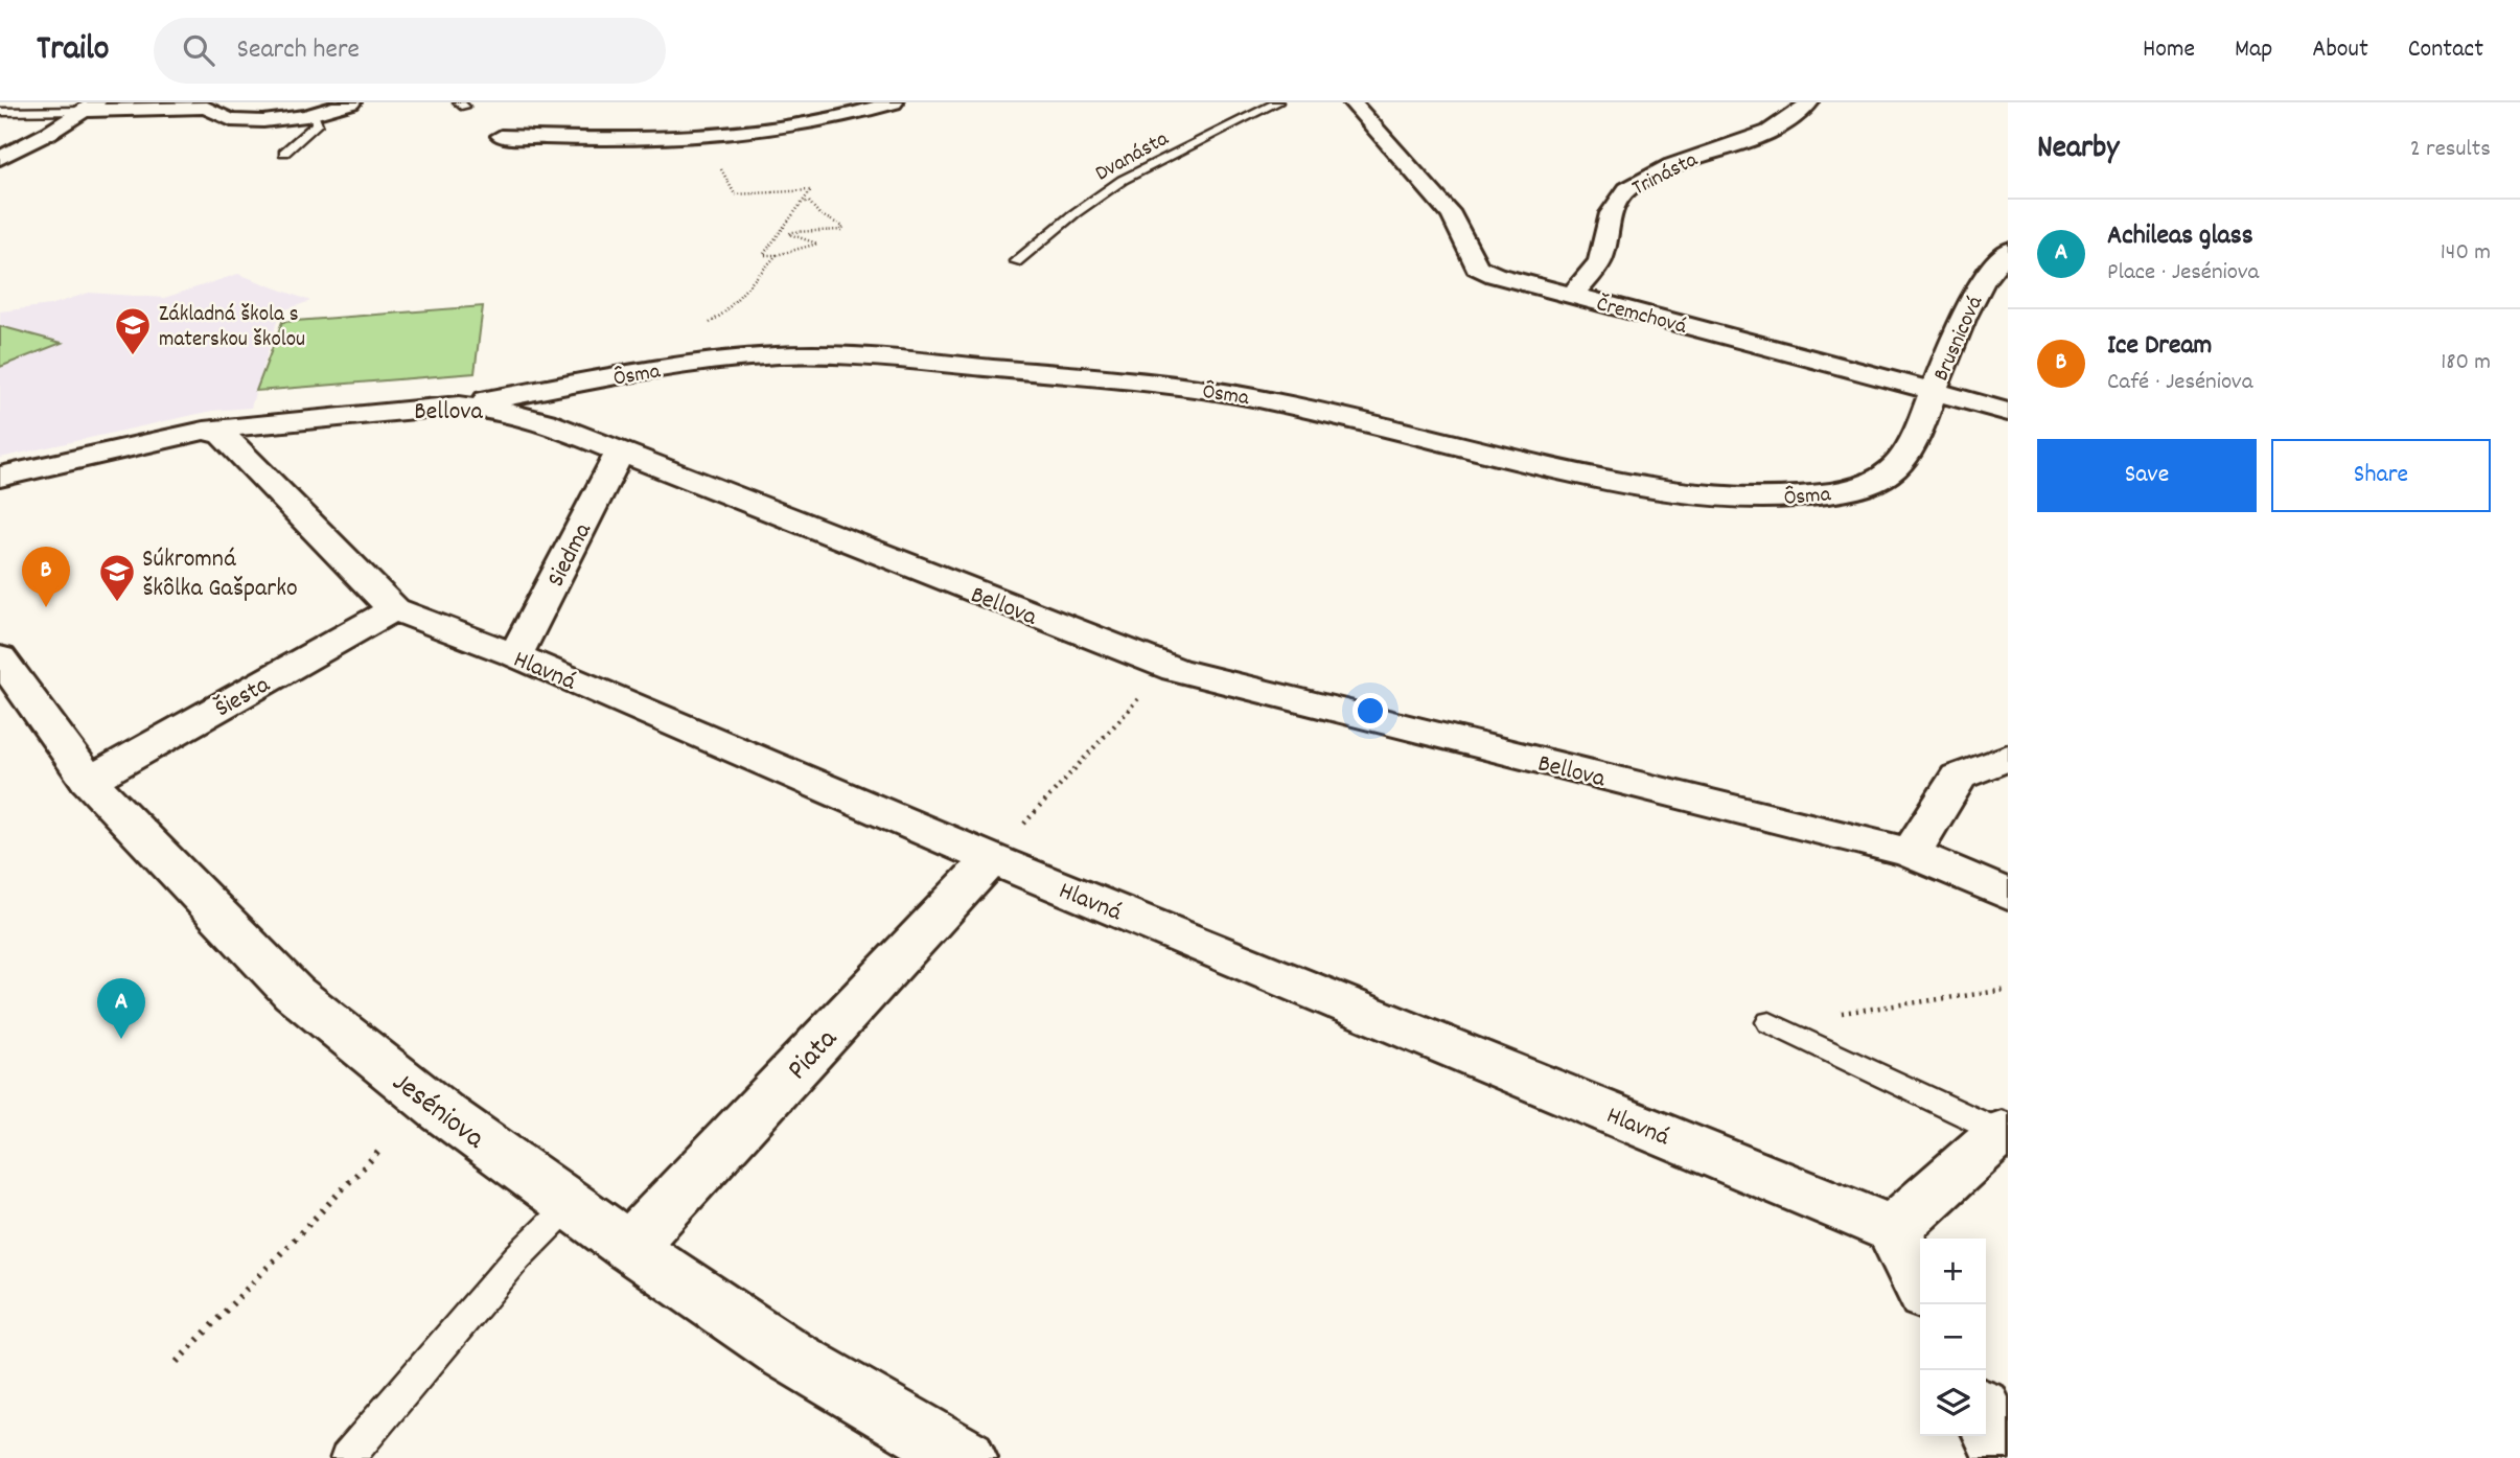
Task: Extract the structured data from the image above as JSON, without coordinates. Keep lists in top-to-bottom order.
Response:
{
  "streets": {
    "street": [
      "Trinásta",
      "Čremchová",
      "Brusnicová",
      "Ôsma",
      "Bellova",
      "Siedma",
      "Hlavná",
      "Šiesta",
      "Piata",
      "Jeséniova"
    ],
    "lane": ["Dvanásta"]
  },
  "crossings": [
    ["Trinásta", "Čremchová"],
    ["Čremchová", "Brusnicová"],
    ["Čremchová", "Ôsma"],
    ["Brusnicová", "Ôsma"],
    ["Ôsma", "Bellova"],
    ["Bellova", "Siedma"],
    ["Bellova", "Hlavná"],
    ["Siedma", "Hlavná"],
    ["Hlavná", "Šiesta"],
    ["Hlavná", "Piata"],
    ["Šiesta", "Jeséniova"],
    ["Piata", "Jeséniova"]
  ],
  "places": {
    "school or university": ["Základná škola s materskou školou", "Súkromná škôlka Gašparko"]
  },
  "page": {
    "header": "Trailo",
    "search": "Search here",
    "nav": [
      "Home",
      "Map",
      "About",
      "Contact"
    ],
    "heading": ["Nearby", "2 results"],
    "list": [
      {
        "mark": "A",
        "name": "Achileas glass",
        "note": "Place · Jeséniova",
        "value": "140 m"
      },
      {
        "mark": "B",
        "name": "Ice Dream",
        "note": "Café · Jeséniova",
        "value": "180 m"
      }
    ],
    "buttons": ["Save", "Share"],
    "pins": ["B", "A"],
    "map_buttons": ["+", "−"]
  }
}
